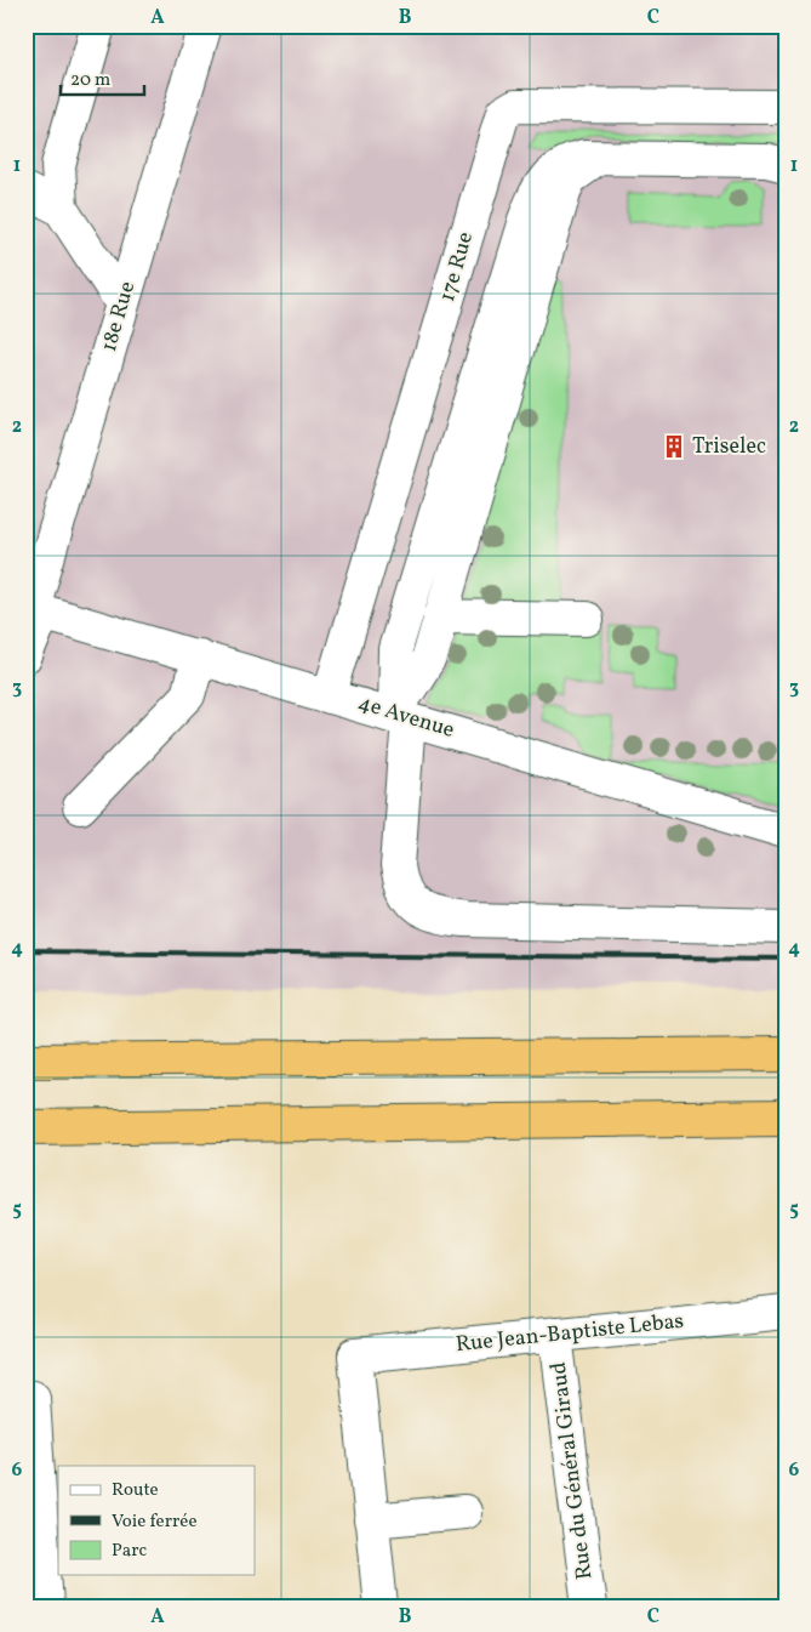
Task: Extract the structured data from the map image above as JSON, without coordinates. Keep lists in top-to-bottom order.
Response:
{
  "streets": {
    "street": [
      "17e Rue",
      "18e Rue",
      "4e Avenue",
      "Rue Jean-Baptiste Lebas",
      "Rue du Général Giraud"
    ]
  },
  "crossings": [
    ["17e Rue", "4e Avenue"],
    ["18e Rue", "4e Avenue"],
    ["Rue Jean-Baptiste Lebas", "Rue du Général Giraud"]
  ],
  "places": {
    "building": ["Triselec"]
  },
  "legend": ["Route", "Voie ferrée", "Parc"],
  "scale_bar": "20 m",
  "grid": {
    "columns": ["A", "B", "C"],
    "rows": [
      "1",
      "2",
      "3",
      "4",
      "5",
      "6"
    ]
  }
}
